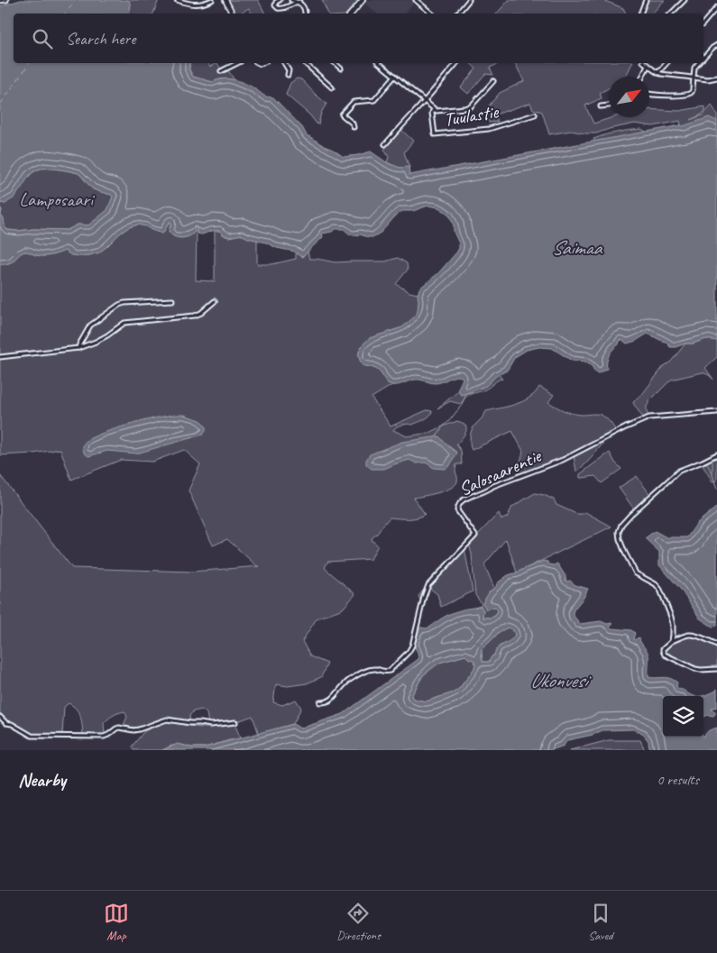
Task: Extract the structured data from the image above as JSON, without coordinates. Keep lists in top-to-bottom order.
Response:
{
  "streets": {
    "street": ["Tuulastie", "Salosaarentie"]
  },
  "water": ["Saimaa", "Ukonvesi"],
  "parks": ["Lamposaari"],
  "north": "top right",
  "page": {
    "search": "Search here",
    "heading": ["Nearby", "0 results"],
    "nav": ["Map", "Directions", "Saved"]
  }
}
